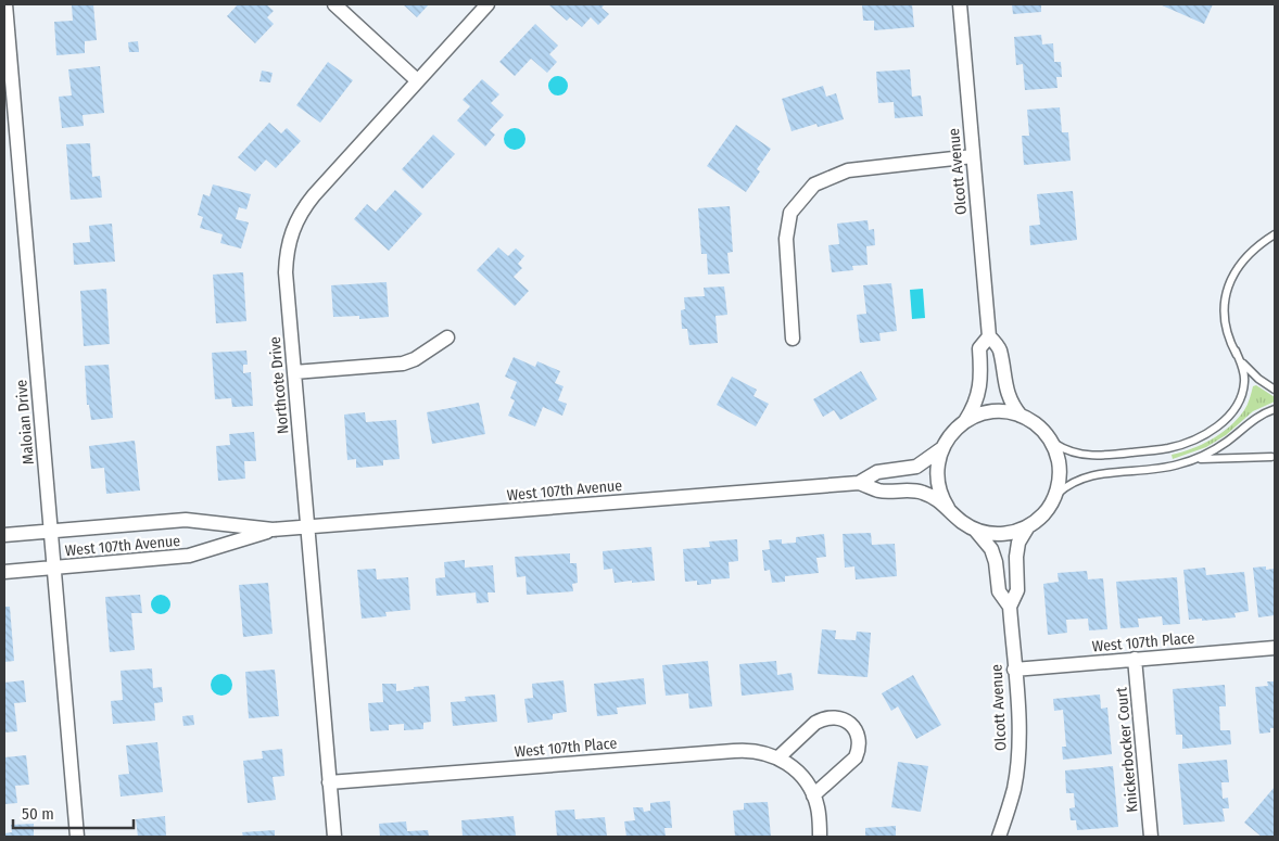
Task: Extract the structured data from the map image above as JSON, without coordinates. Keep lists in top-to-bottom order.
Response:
{
  "streets": {
    "street": [
      "Olcott Avenue",
      "Northcote Drive",
      "Maloian Drive",
      "West 107th Avenue",
      "West 107th Place",
      "Knickerbocker Court"
    ]
  },
  "crossings": [
    ["Olcott Avenue", "West 107th Avenue"],
    ["Olcott Avenue", "West 107th Place"],
    ["Northcote Drive", "West 107th Avenue"],
    ["Northcote Drive", "West 107th Place"],
    ["Maloian Drive", "West 107th Avenue"],
    ["West 107th Place", "Knickerbocker Court"]
  ],
  "scale_bar": "50 m"
}
